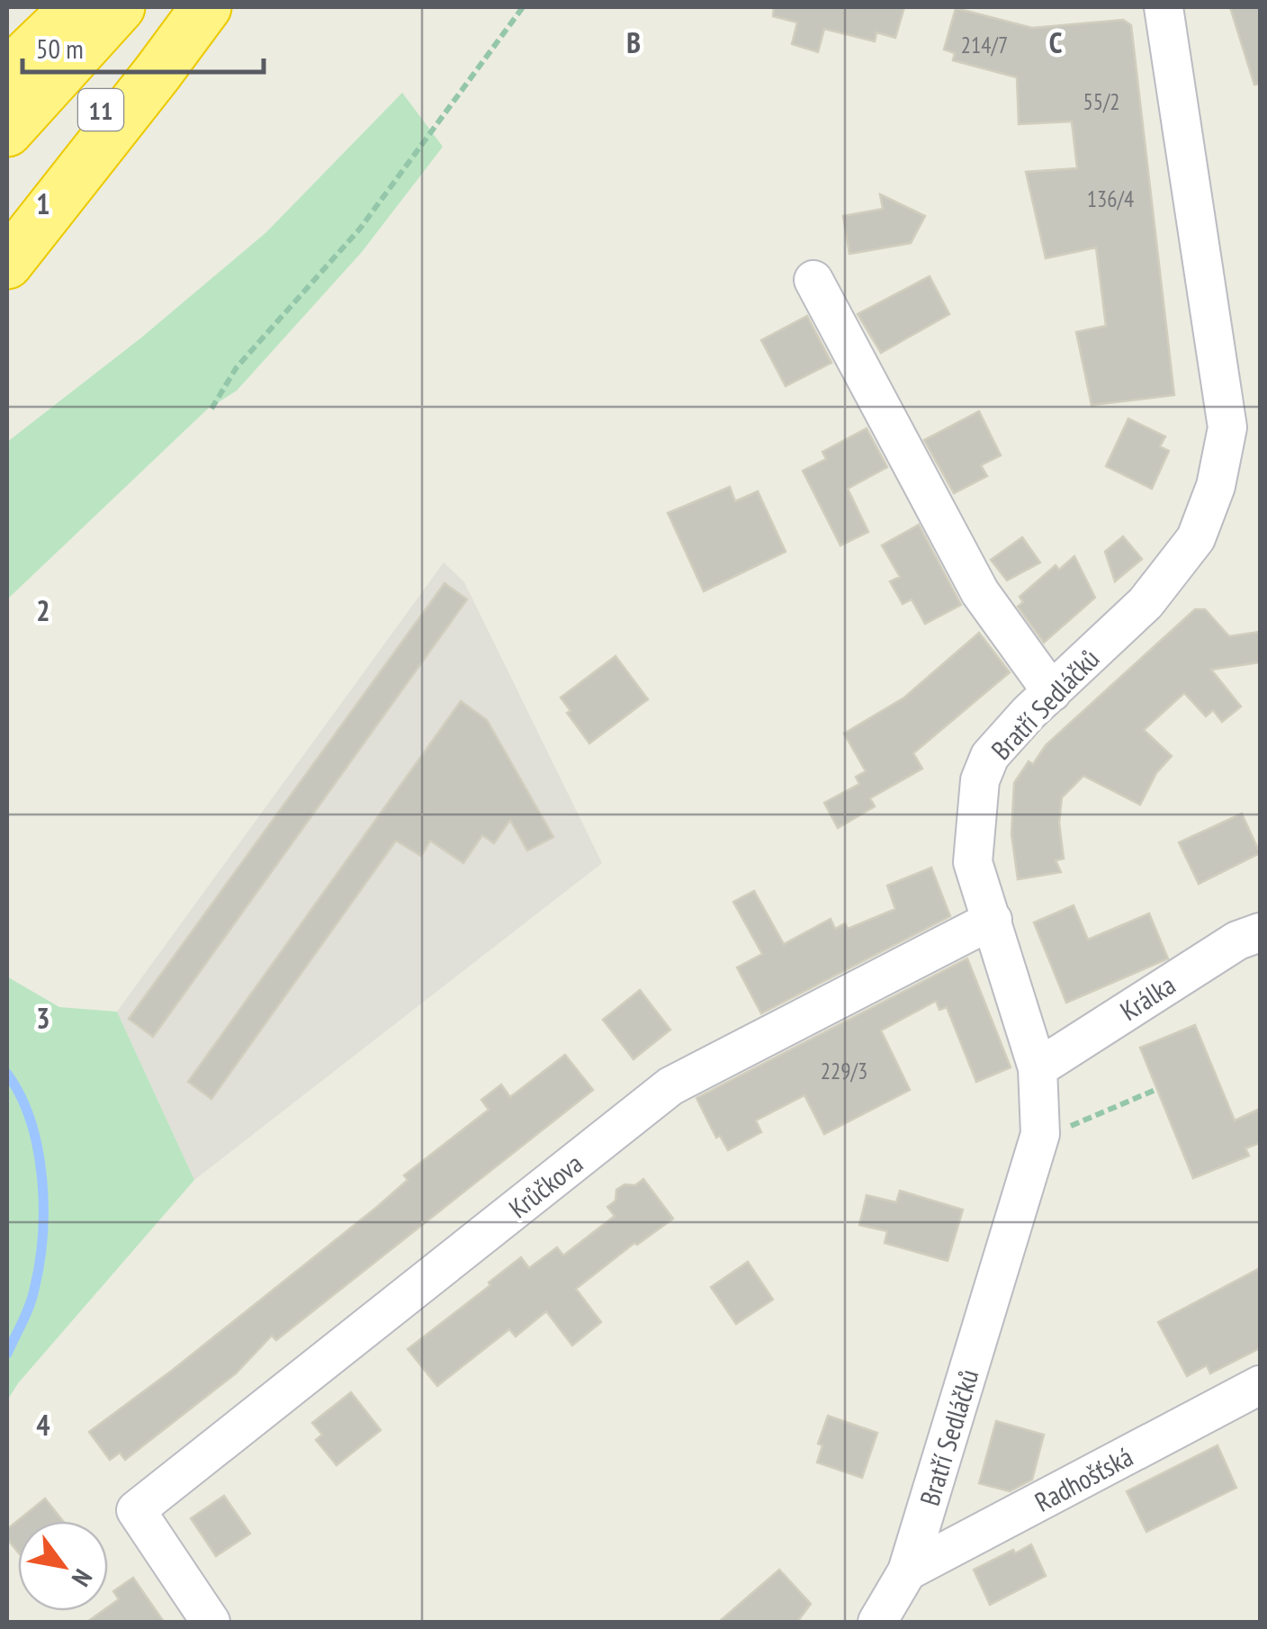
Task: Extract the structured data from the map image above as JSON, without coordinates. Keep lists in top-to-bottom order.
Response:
{
  "streets": {
    "highway": ["11"],
    "street": [
      "Bratří Sedláčků",
      "Králka",
      "Krůčkova",
      "Radhošťská"
    ]
  },
  "crossings": [
    ["Bratří Sedláčků", "Králka"],
    ["Bratří Sedláčků", "Krůčkova"],
    ["Bratří Sedláčků", "Radhošťská"]
  ],
  "house_numbers": [
    "214/7",
    "55/2",
    "136/4",
    "229/3"
  ],
  "scale_bar": "50 m",
  "north": "bottom right",
  "grid": {
    "columns": ["B", "C"],
    "rows": [
      "1",
      "2",
      "3",
      "4"
    ]
  }
}
